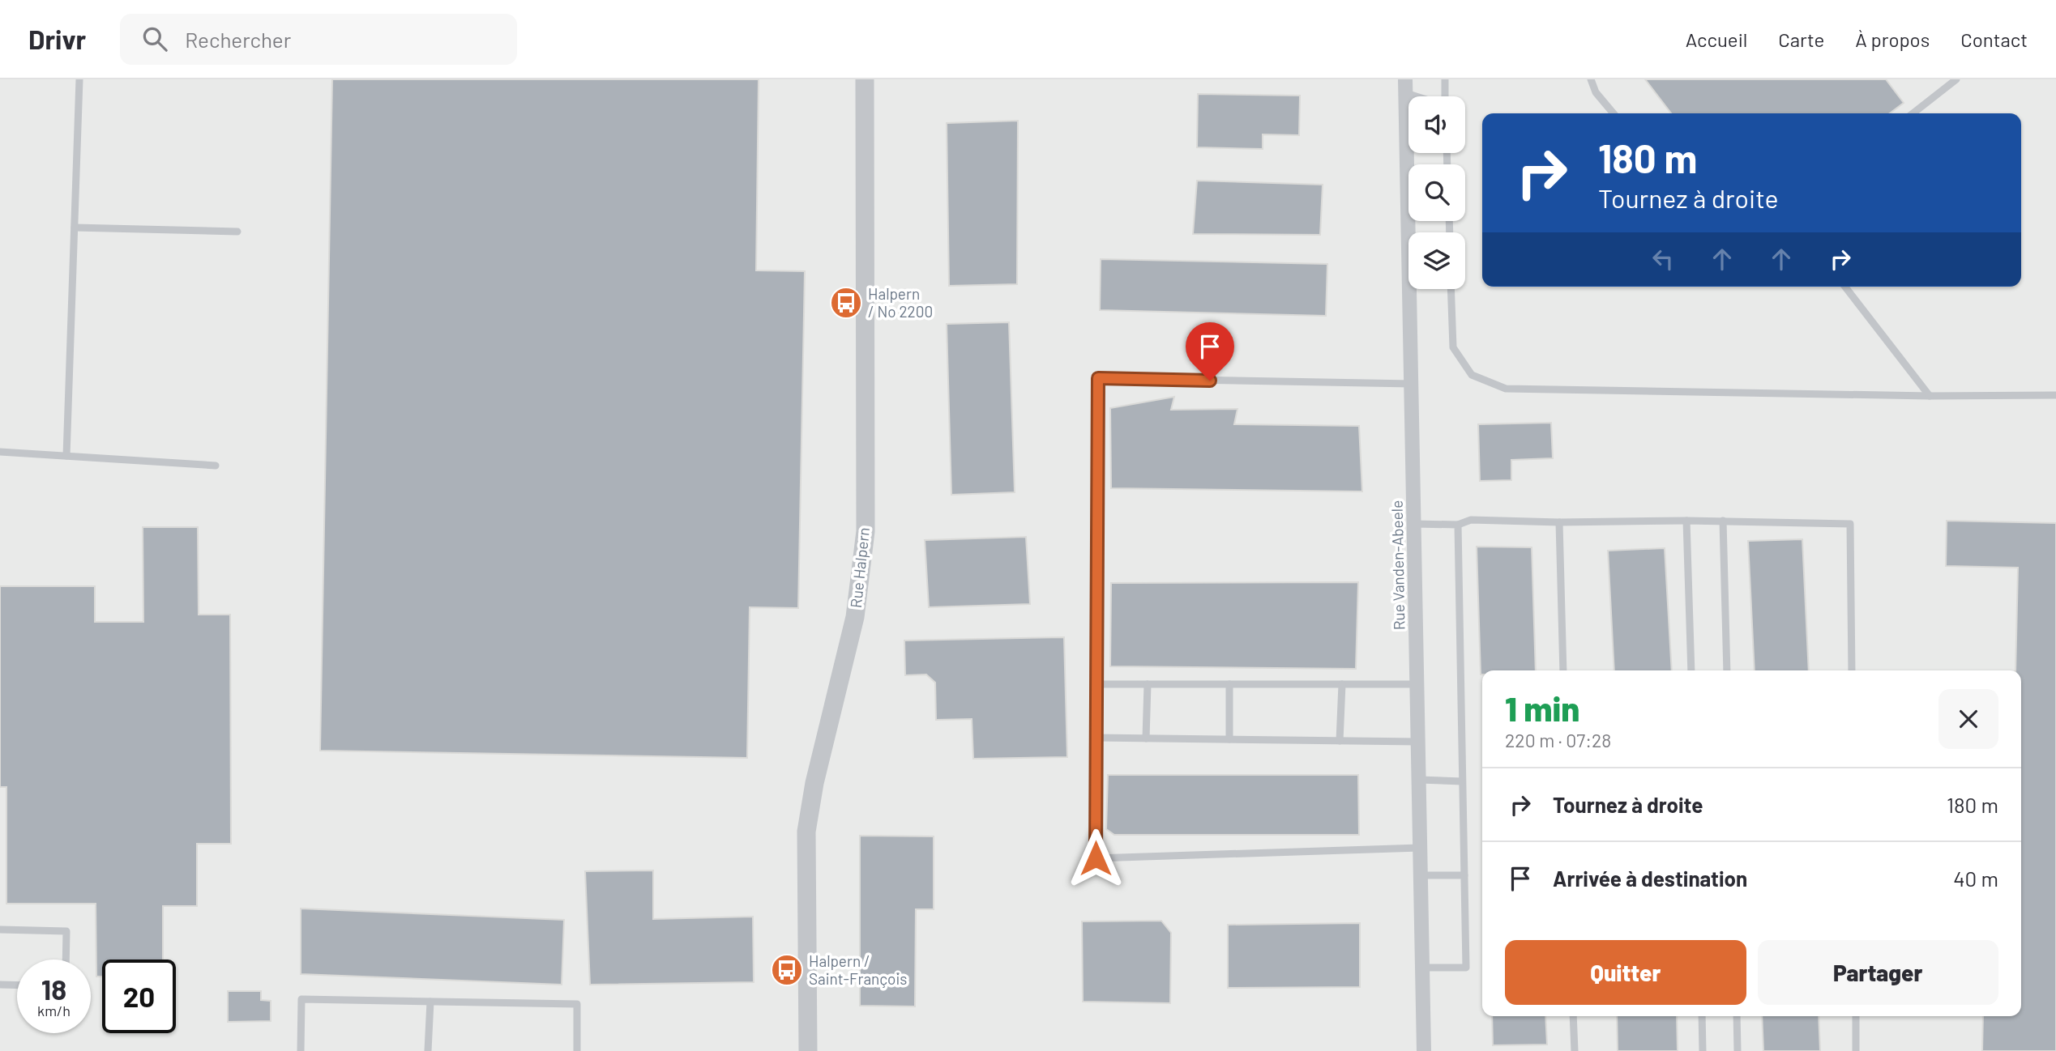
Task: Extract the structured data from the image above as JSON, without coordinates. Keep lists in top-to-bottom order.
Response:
{
  "streets": {
    "street": ["Rue Vanden-Abeele", "Rue Halpern"]
  },
  "places": {
    "bus stop": ["Halpern / No 2200", "Halpern / Saint-François"]
  },
  "page": {
    "header": "Drivr",
    "search": "Rechercher",
    "nav": [
      "Accueil",
      "Carte",
      "À propos",
      "Contact"
    ],
    "turn": ["180 m", "Tournez à droite"],
    "heading": ["1 min", "220 m · 07:28"],
    "list": [
      {
        "name": "Tournez à droite",
        "value": "180 m"
      },
      {
        "name": "Arrivée à destination",
        "value": "40 m"
      }
    ],
    "buttons": ["Quitter", "Partager"],
    "speed": "18 km/h",
    "limit": "20"
  }
}
